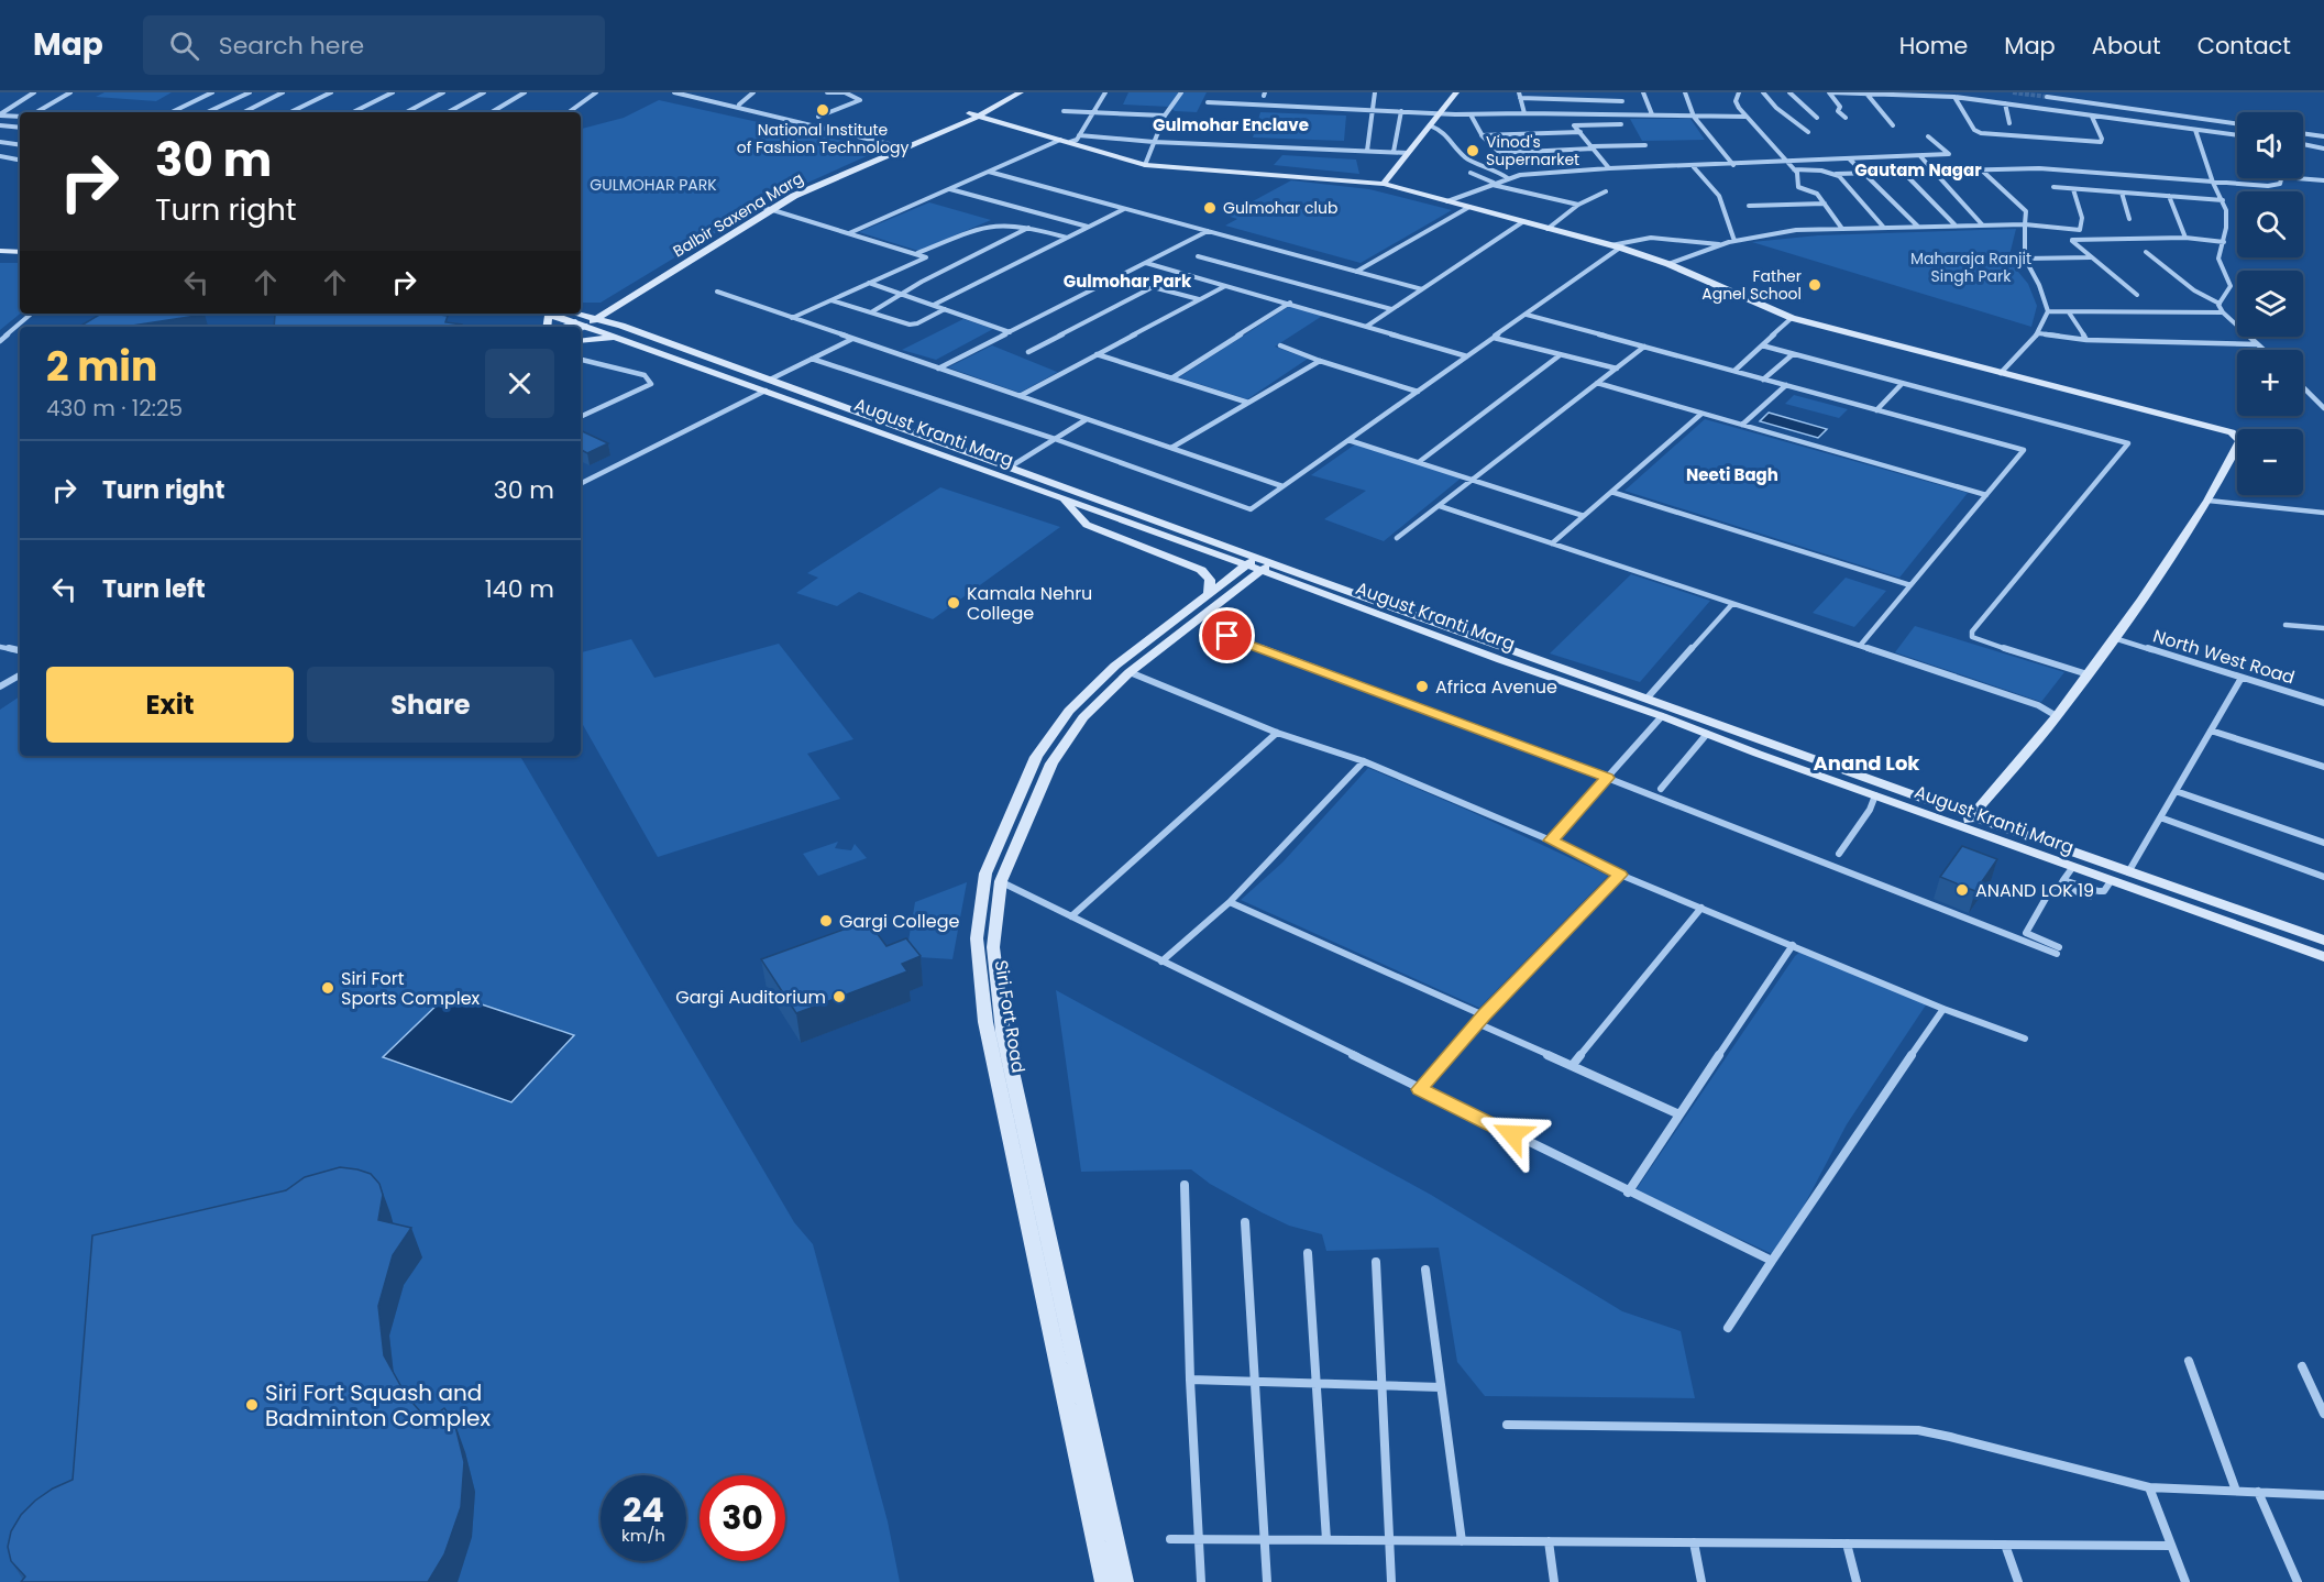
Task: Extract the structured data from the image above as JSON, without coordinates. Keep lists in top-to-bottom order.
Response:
{
  "streets": {
    "street": [
      "Balbir Saxena Marg",
      "August Kranti Marg",
      "North West Road",
      "Siri Fort Road"
    ]
  },
  "crossings": [
    ["Balbir Saxena Marg", "August Kranti Marg"],
    ["August Kranti Marg", "Siri Fort Road"]
  ],
  "districts": [
    "Gulmohar Enclave",
    "Gautam Nagar",
    "Gulmohar Park",
    "Neeti Bagh",
    "Anand Lok"
  ],
  "parks": ["GULMOHAR PARK", "Maharaja Ranjit Singh Park"],
  "places": [
    "National Institute of Fashion Technology",
    "Vinod's Supernarket",
    "Gulmohar club",
    "Father Agnel School",
    "Kamala Nehru College",
    "Africa Avenue",
    "ANAND LOK 19",
    "Gargi College",
    "Siri Fort Sports Complex",
    "Gargi Auditorium",
    "Siri Fort Squash and Badminton Complex"
  ],
  "page": {
    "header": "Map",
    "search": "Search here",
    "nav": [
      "Home",
      "Map",
      "About",
      "Contact"
    ],
    "map_buttons": ["+", "−"],
    "turn": ["30 m", "Turn right"],
    "heading": ["2 min", "430 m · 12:25"],
    "list": [
      {
        "name": "Turn right",
        "value": "30 m"
      },
      {
        "name": "Turn left",
        "value": "140 m"
      }
    ],
    "buttons": ["Exit", "Share"],
    "speed": "24 km/h",
    "limit": "30"
  }
}
